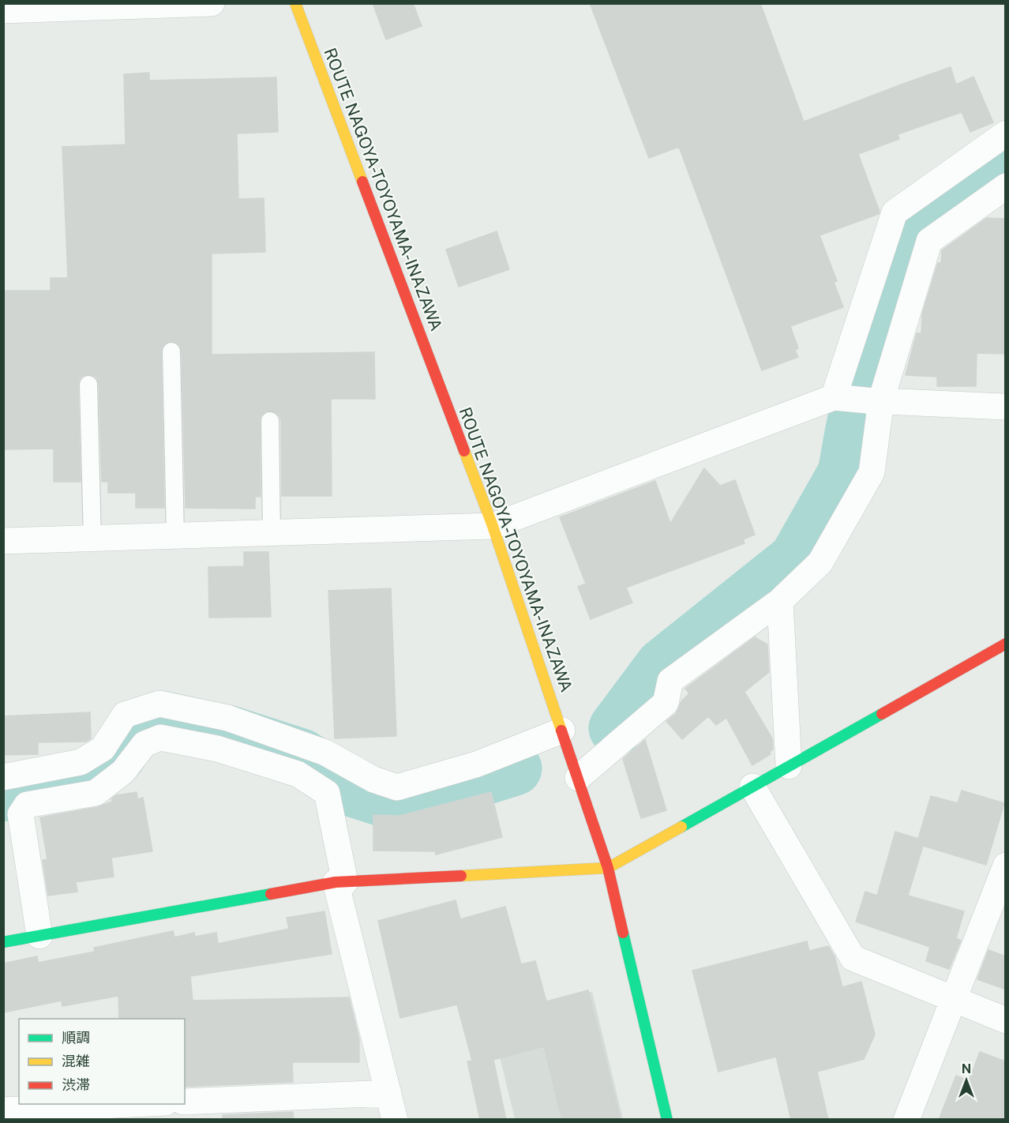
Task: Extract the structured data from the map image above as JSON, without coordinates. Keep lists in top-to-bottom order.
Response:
{
  "streets": {
    "main road": ["ROUTE NAGOYA-TOYOYAMA-INAZAWA"]
  },
  "legend": ["順調", "混雑", "渋滞"],
  "north": "top"
}
